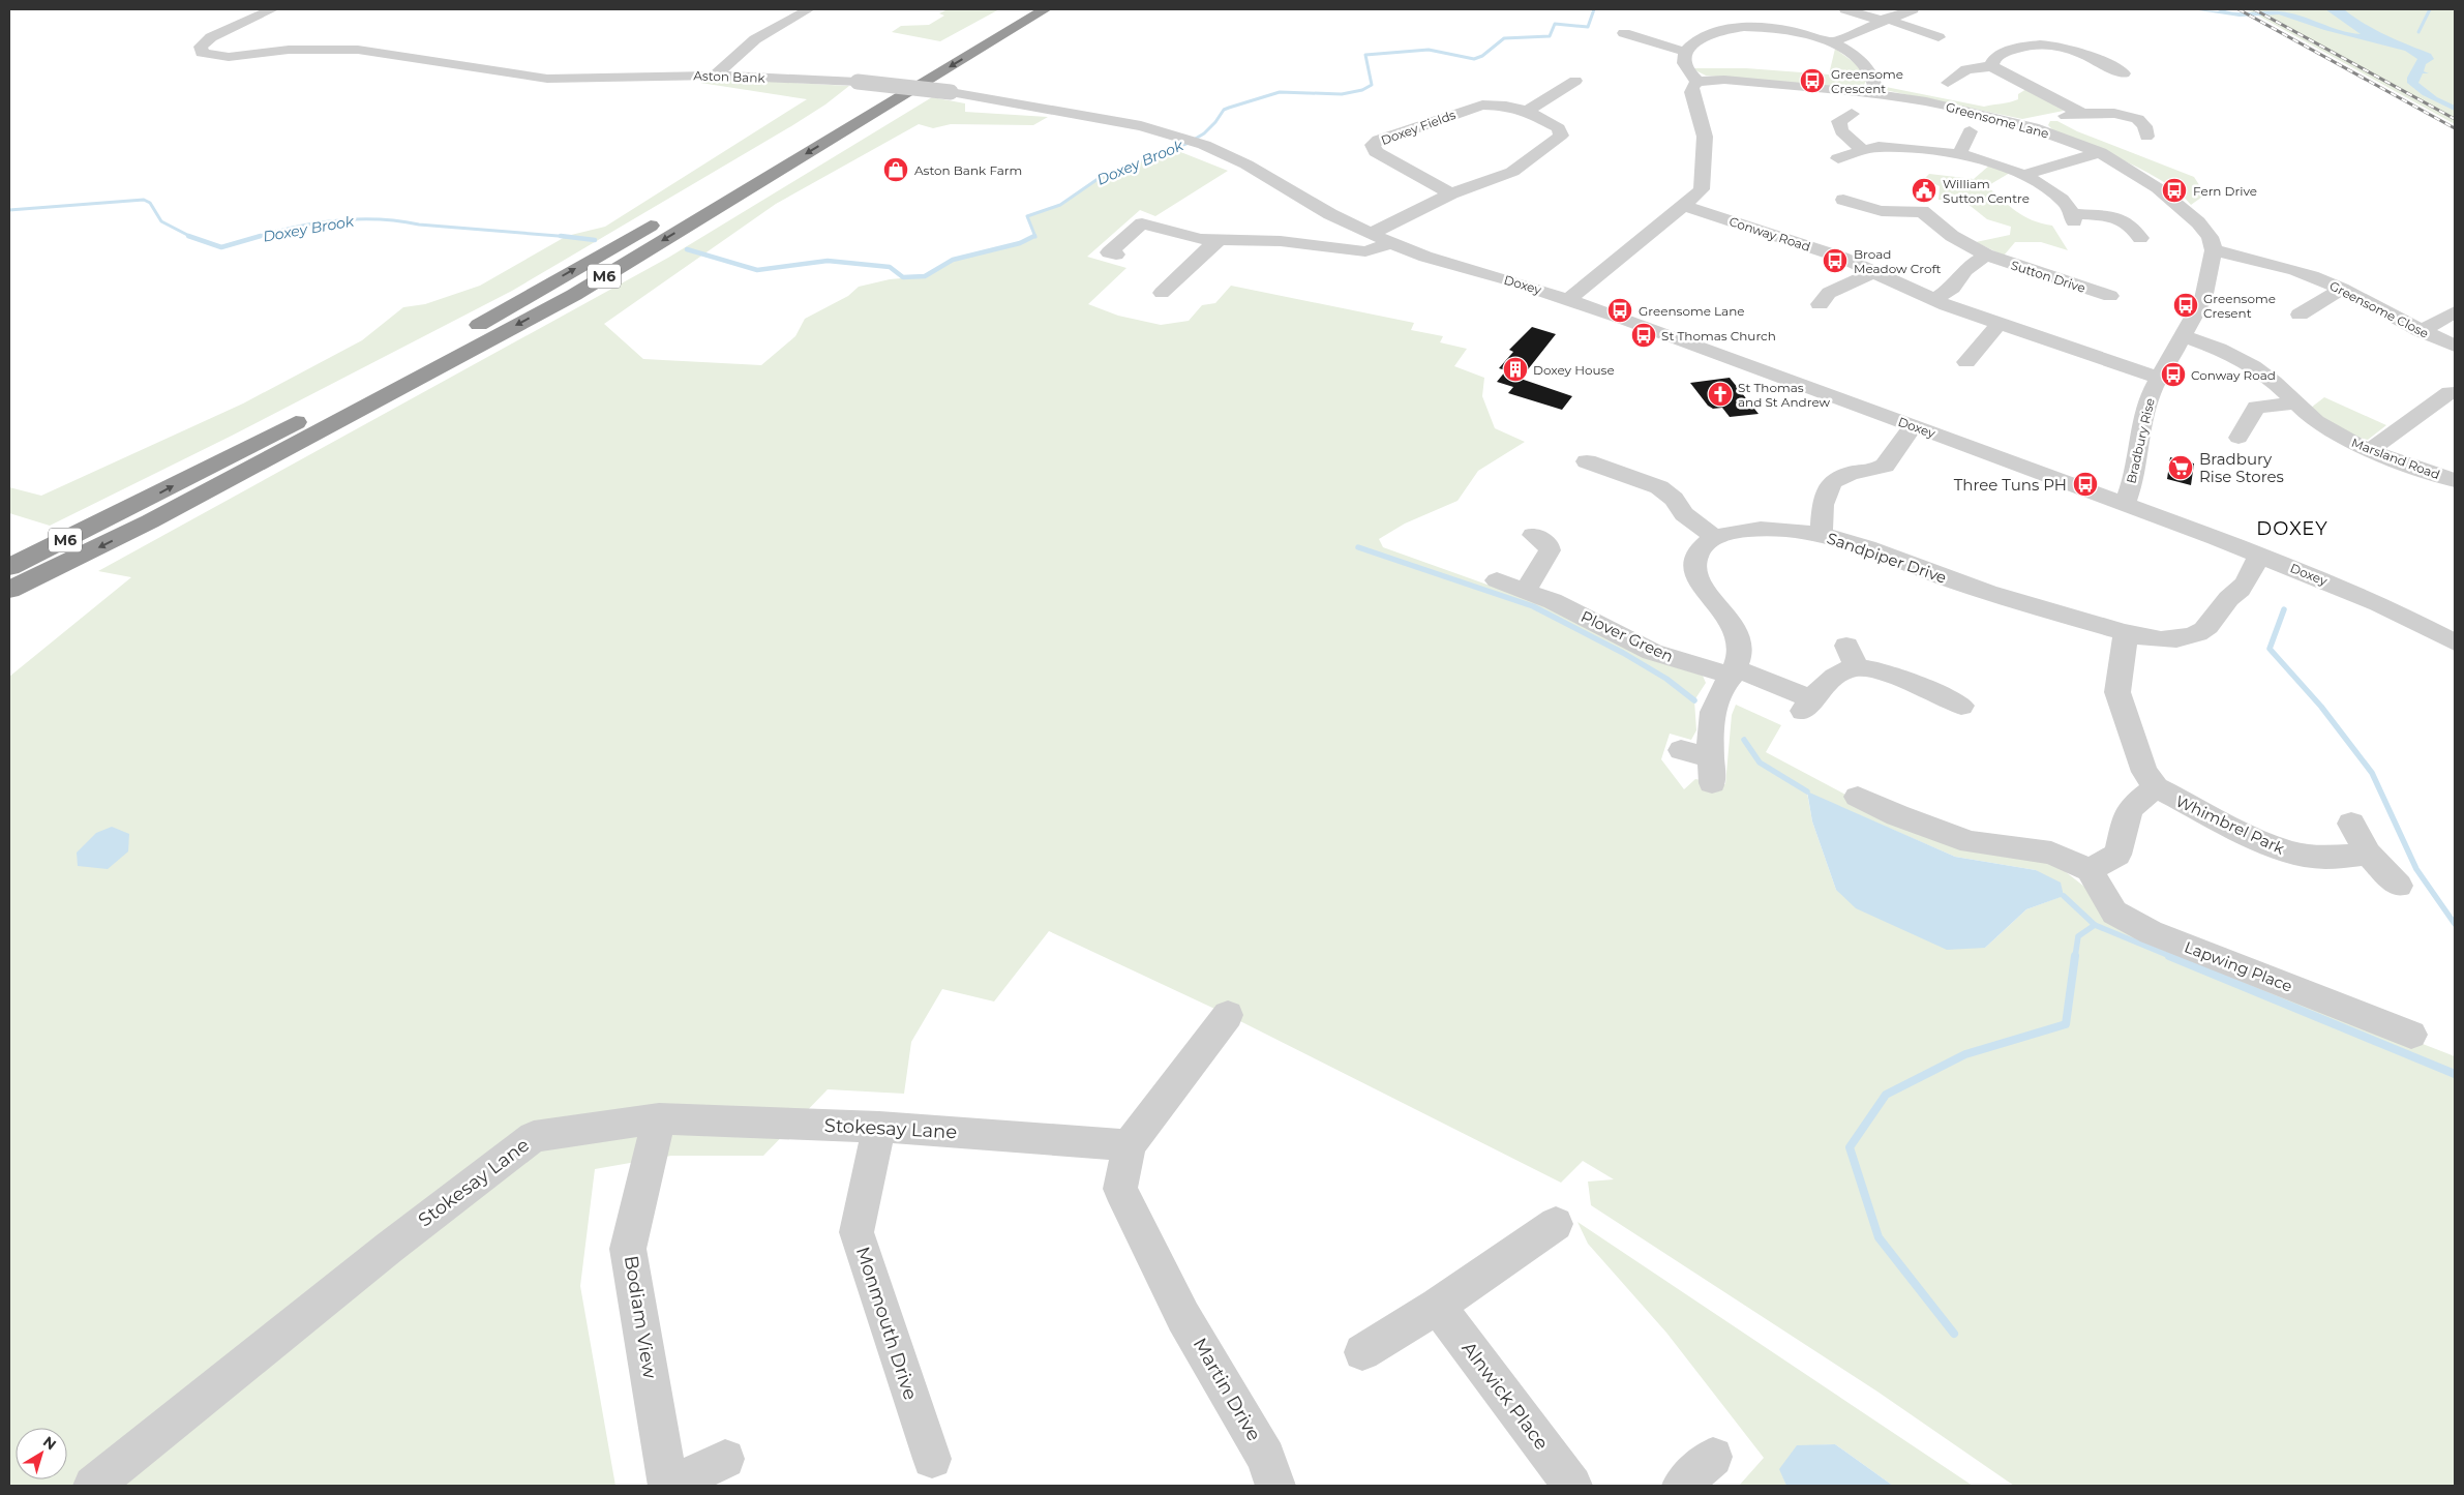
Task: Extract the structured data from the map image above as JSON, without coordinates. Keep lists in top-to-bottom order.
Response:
{
  "streets": {
    "highway": ["M6"],
    "street": [
      "Aston Bank",
      "Greensome Lane",
      "Doxey Fields",
      "Conway Road",
      "Sutton Drive",
      "Doxey",
      "Greensome Close",
      "Bradbury Rise",
      "Marsland Road",
      "Sandpiper Drive",
      "Plover Green",
      "Whimbrel Park",
      "Lapwing Place",
      "Stokesay Lane",
      "Bodiam View",
      "Monmouth Drive",
      "Martin Drive",
      "Alnwick Place"
    ]
  },
  "crossings": [
    ["Aston Bank", "Doxey Fields"],
    ["Aston Bank", "Doxey"],
    ["Greensome Lane", "Greensome Close"],
    ["Doxey Fields", "Doxey"],
    ["Conway Road", "Bradbury Rise"],
    ["Doxey", "Bradbury Rise"],
    ["Doxey", "Sandpiper Drive"],
    ["Stokesay Lane", "Bodiam View"],
    ["Stokesay Lane", "Monmouth Drive"],
    ["Stokesay Lane", "Martin Drive"]
  ],
  "districts": ["DOXEY"],
  "water": ["Doxey Brook"],
  "places": {
    "bus stop": [
      "Greensome Crescent",
      "Fern Drive",
      "Broad Meadow Croft",
      "Greensome Cresent",
      "Greensome Lane",
      "St Thomas Church",
      "Conway Road",
      "Three Tuns PH"
    ],
    "shop": ["Aston Bank Farm"],
    "public building": ["William Sutton Centre"],
    "building": ["Doxey House"],
    "church": ["St Thomas and St Andrew"],
    "supermarket": ["Bradbury Rise Stores"]
  },
  "north": "top right"
}
